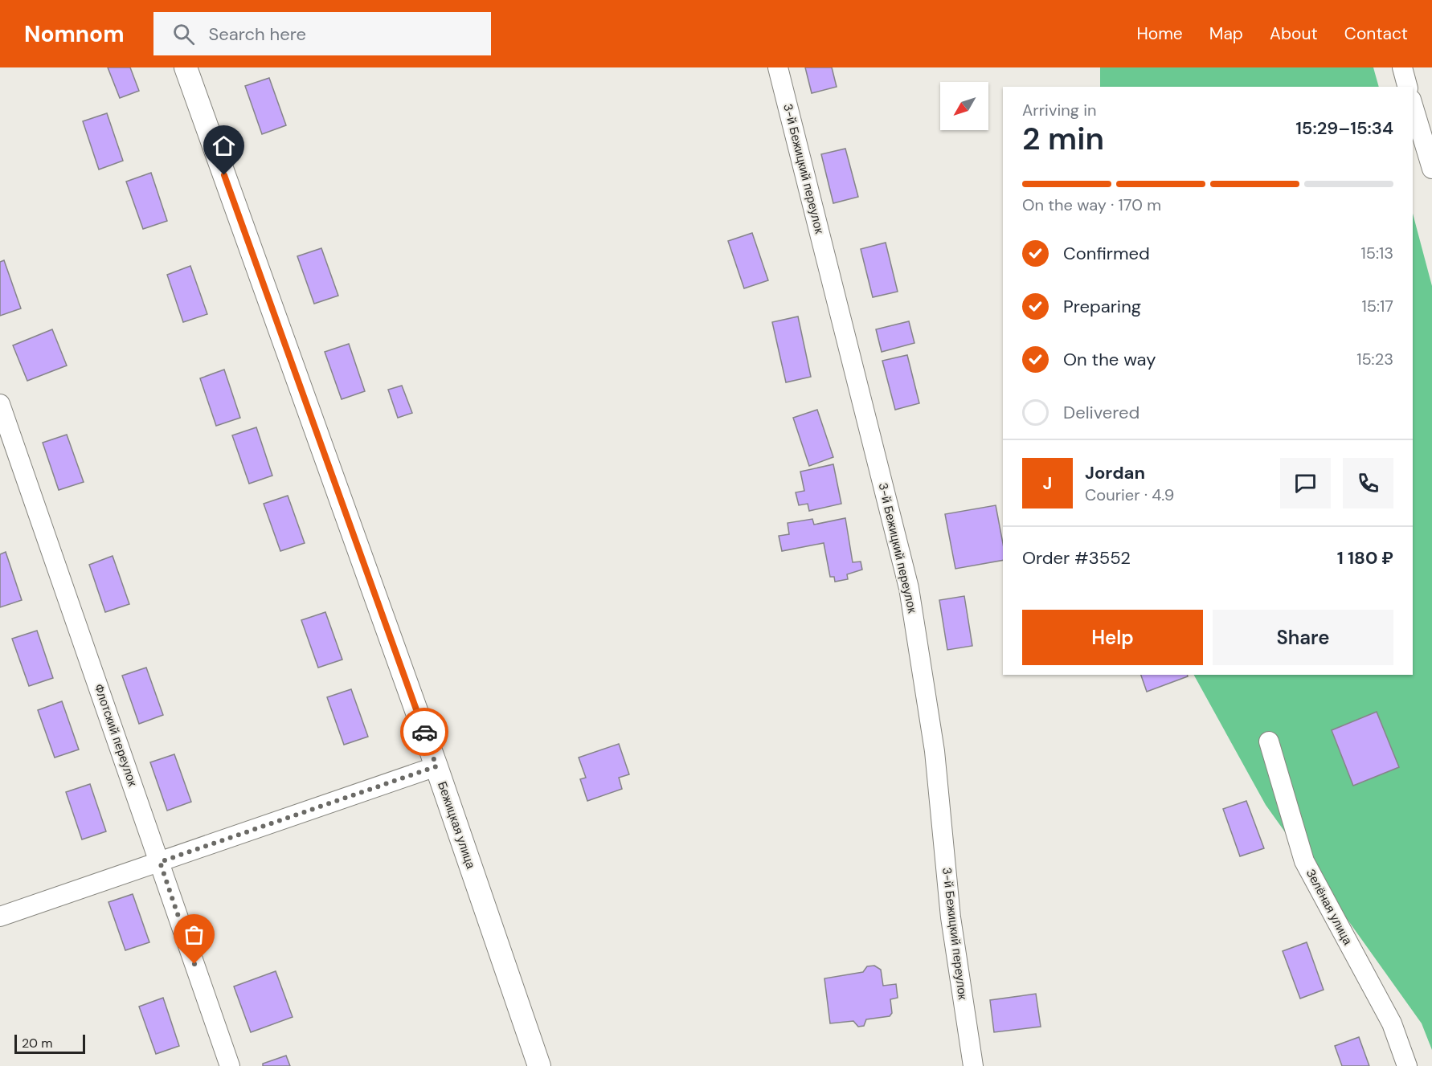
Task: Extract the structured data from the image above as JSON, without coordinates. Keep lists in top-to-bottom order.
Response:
{
  "streets": {
    "street": [
      "3-й Бежицкий переулок",
      "Флотский переулок",
      "Бежицкая улица",
      "Зелёная улица"
    ]
  },
  "scale_bar": "20 m",
  "north": "bottom left",
  "page": {
    "header": "Nomnom",
    "search": "Search here",
    "nav": [
      "Home",
      "Map",
      "About",
      "Contact"
    ],
    "heading": ["2 min", "Arriving in", "15:29–15:34"],
    "panel": [
      "Jordan",
      "Courier · 4.9",
      "Order #3552",
      "1 180 ₽"
    ],
    "bar": "On the way · 170 m",
    "list": [
      ["Confirmed", "15:13"],
      ["Preparing", "15:17"],
      ["On the way", "15:23"],
      "Delivered"
    ],
    "round": "J",
    "buttons": ["Help", "Share"],
    "scale": "20 m"
  }
}
